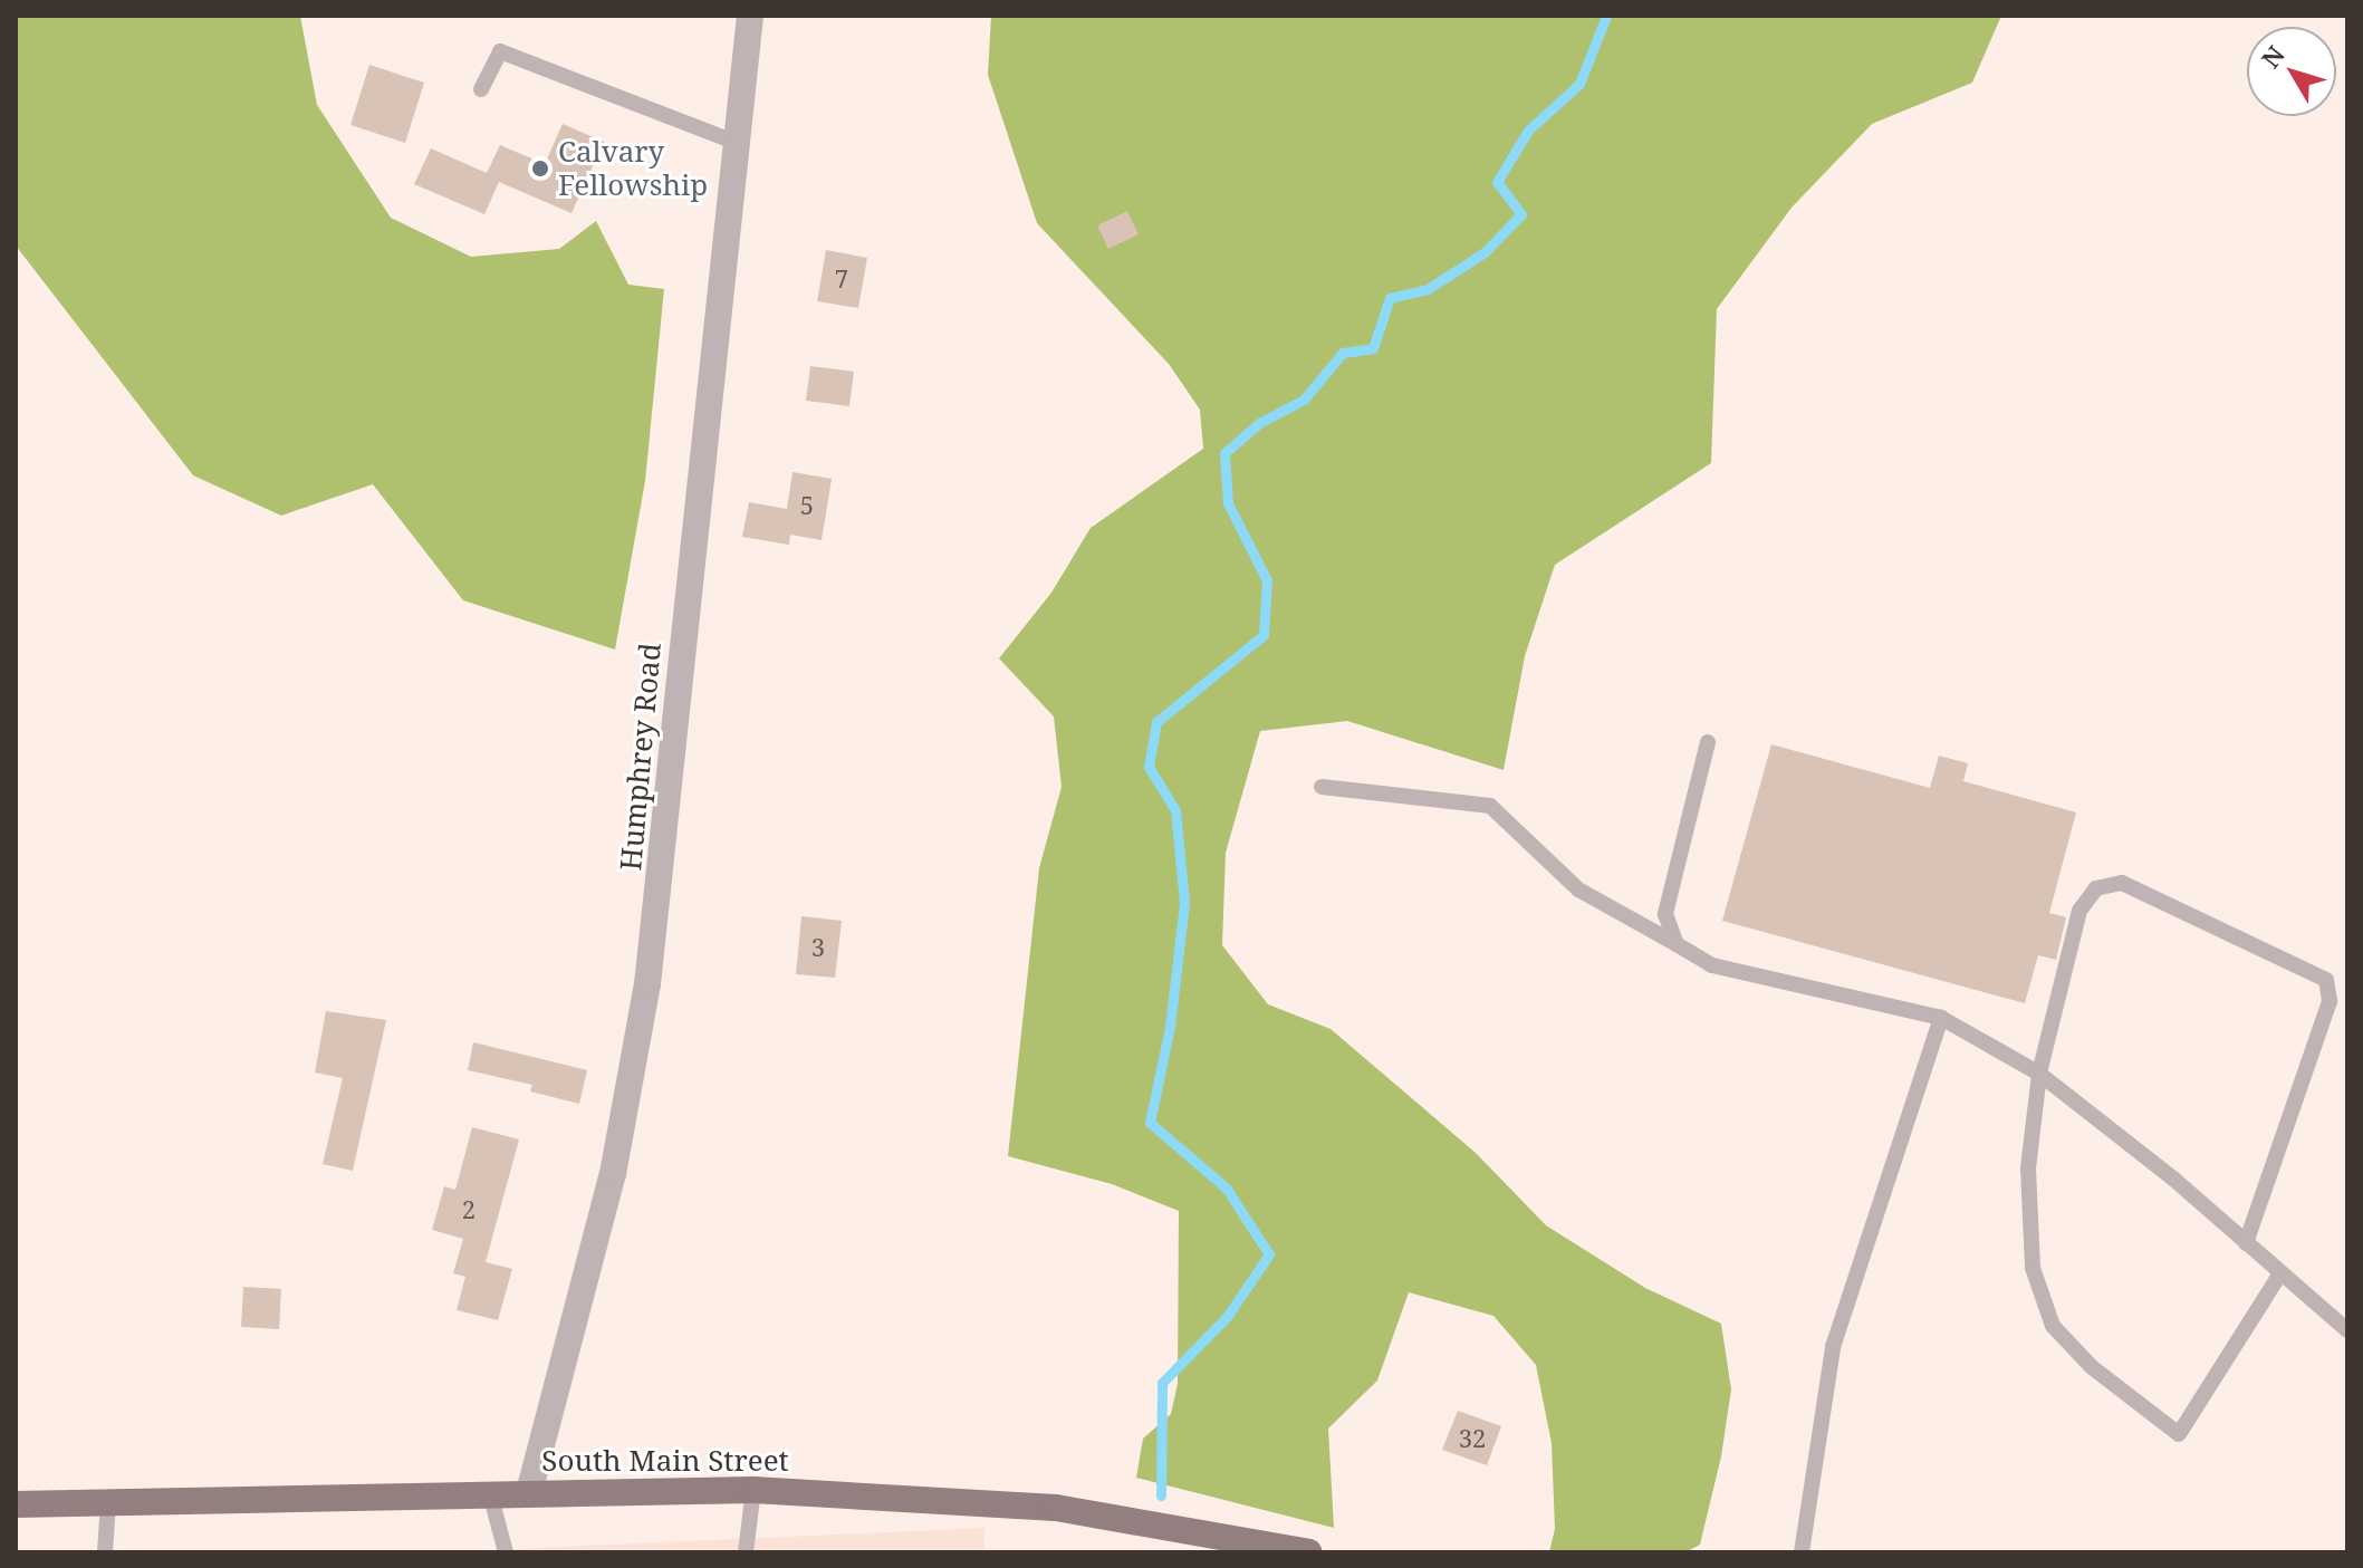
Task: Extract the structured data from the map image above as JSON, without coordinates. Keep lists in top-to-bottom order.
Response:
{
  "streets": {
    "main road": ["South Main Street"],
    "street": ["Humphrey Road"]
  },
  "crossings": [
    ["Humphrey Road", "South Main Street"]
  ],
  "places": ["Calvary Fellowship"],
  "house_numbers": [
    "7",
    "5",
    "3",
    "2",
    "32"
  ],
  "north": "top left"
}
